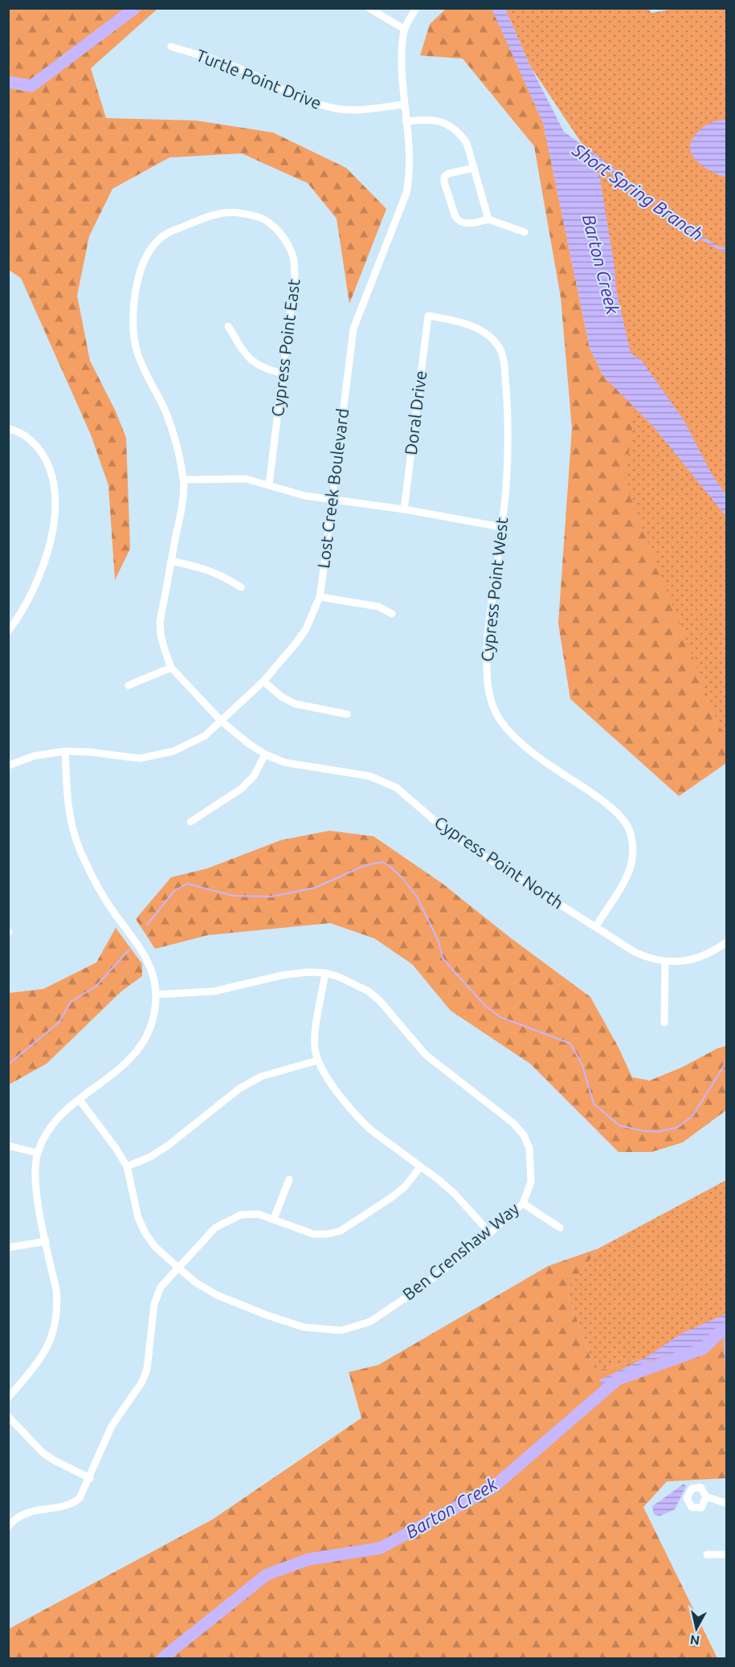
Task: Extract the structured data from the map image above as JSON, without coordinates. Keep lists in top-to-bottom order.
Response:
{
  "streets": {
    "street": [
      "Turtle Point Drive",
      "Cypress Point East",
      "Doral Drive",
      "Lost Creek Boulevard",
      "Cypress Point West",
      "Cypress Point North",
      "Ben Crenshaw Way"
    ]
  },
  "crossings": [
    ["Turtle Point Drive", "Lost Creek Boulevard"],
    ["Cypress Point East", "Lost Creek Boulevard"],
    ["Cypress Point East", "Cypress Point North"],
    ["Doral Drive", "Cypress Point West"],
    ["Lost Creek Boulevard", "Cypress Point North"],
    ["Cypress Point West", "Cypress Point North"]
  ],
  "water": ["Short Spring Branch", "Barton Creek"],
  "north": "bottom"
}
